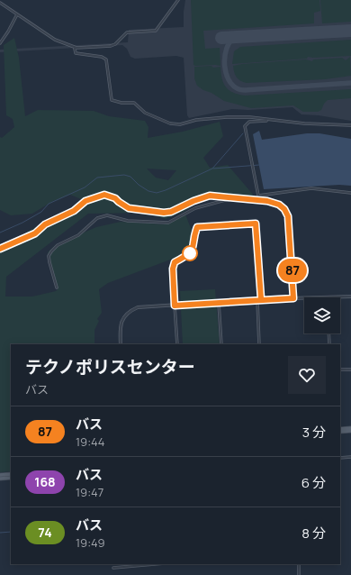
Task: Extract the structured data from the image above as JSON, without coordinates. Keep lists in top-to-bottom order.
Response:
{
  "lines": ["bus line 87"],
  "page": {
    "on_map": "87",
    "heading": ["テクノポリスセンター", "バス"],
    "list": [
      {
        "mark": "87",
        "name": "バス",
        "note": "19:44",
        "value": "3 分"
      },
      {
        "mark": "168",
        "name": "バス",
        "note": "19:47",
        "value": "6 分"
      },
      {
        "mark": "74",
        "name": "バス",
        "note": "19:49",
        "value": "8 分"
      }
    ]
  }
}
